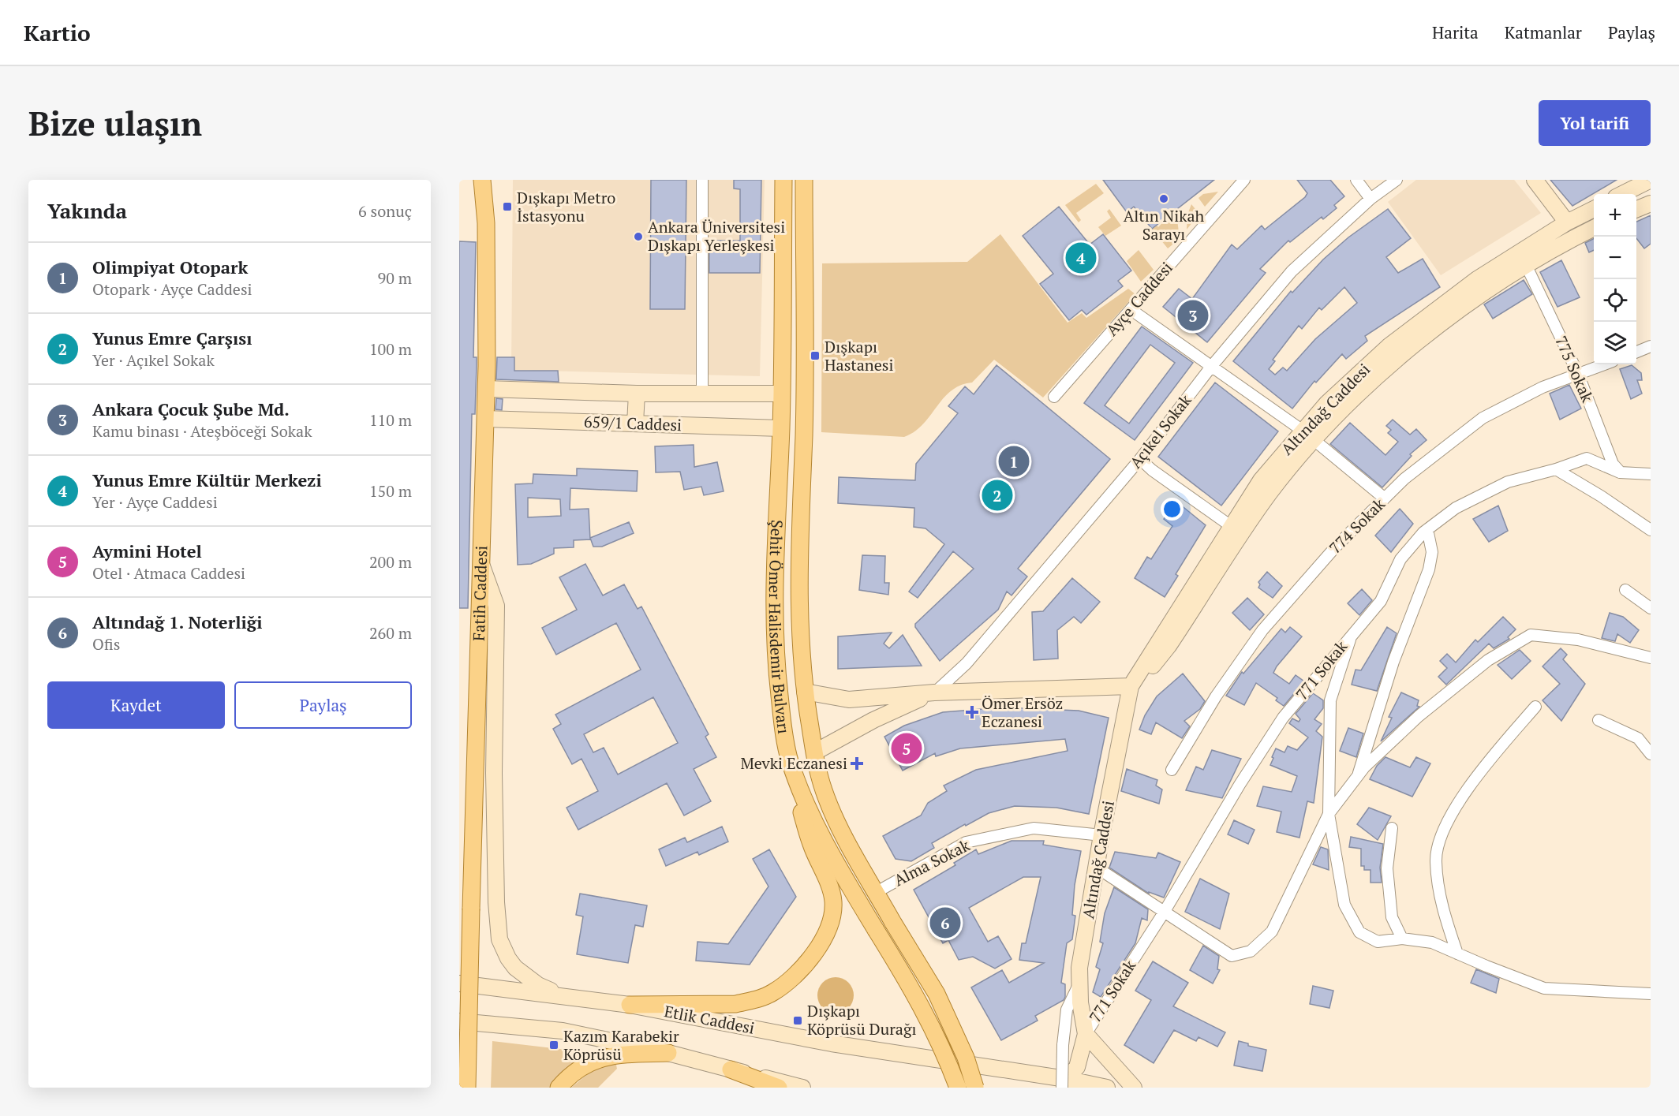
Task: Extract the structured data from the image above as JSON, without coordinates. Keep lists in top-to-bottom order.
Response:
{
  "streets": {
    "main road": [
      "Altındağ Caddesi",
      "659/1 Caddesi",
      "Fatih Caddesi",
      "Şehit Ömer Halisdemir Bulvarı",
      "Etlik Caddesi"
    ],
    "street": [
      "Ayçe Caddesi",
      "775 Sokak",
      "Açıkel Sokak",
      "774 Sokak",
      "771 Sokak",
      "Alma Sokak"
    ]
  },
  "crossings": [
    ["775 Sokak", "Altındağ Caddesi"],
    ["775 Sokak", "774 Sokak"],
    ["775 Sokak", "771 Sokak"],
    ["Altındağ Caddesi", "771 Sokak"],
    ["Altındağ Caddesi", "Alma Sokak"],
    ["Altındağ Caddesi", "Etlik Caddesi"],
    ["659/1 Caddesi", "Fatih Caddesi"],
    ["659/1 Caddesi", "Şehit Ömer Halisdemir Bulvarı"],
    ["Şehit Ömer Halisdemir Bulvarı", "Alma Sokak"]
  ],
  "places": {
    "other": ["Altın Nikah Sarayı", "Ankara Üniversitesi Dışkapı Yerleşkesi"],
    "transit": [
      "Dışkapı Metro İstasyonu",
      "Dışkapı Hastanesi",
      "Dışkapı Köprüsü Durağı",
      "Kazım Karabekir Köprüsü"
    ],
    "health": ["Ömer Ersöz Eczanesi", "Mevki Eczanesi"]
  },
  "page": {
    "header": "Kartio",
    "nav": ["Harita", "Katmanlar", "Paylaş"],
    "buttons": [
      "Yol tarifi",
      ["Kaydet", "Paylaş"]
    ],
    "title": "Bize ulaşın",
    "heading": ["Yakında", "6 sonuç"],
    "map_buttons": ["+", "−"],
    "pins": [
      "4",
      "3",
      "1",
      "2",
      "5",
      "6"
    ],
    "list": [
      {
        "mark": "1",
        "name": "Olimpiyat Otopark",
        "note": "Otopark · Ayçe Caddesi",
        "value": "90 m"
      },
      {
        "mark": "2",
        "name": "Yunus Emre Çarşısı",
        "note": "Yer · Açıkel Sokak",
        "value": "100 m"
      },
      {
        "mark": "3",
        "name": "Ankara Çocuk Şube Md.",
        "note": "Kamu binası · Ateşböceği Sokak",
        "value": "110 m"
      },
      {
        "mark": "4",
        "name": "Yunus Emre Kültür Merkezi",
        "note": "Yer · Ayçe Caddesi",
        "value": "150 m"
      },
      {
        "mark": "5",
        "name": "Aymini Hotel",
        "note": "Otel · Atmaca Caddesi",
        "value": "200 m"
      },
      {
        "mark": "6",
        "name": "Altındağ 1. Noterliği",
        "note": "Ofis",
        "value": "260 m"
      }
    ]
  }
}
